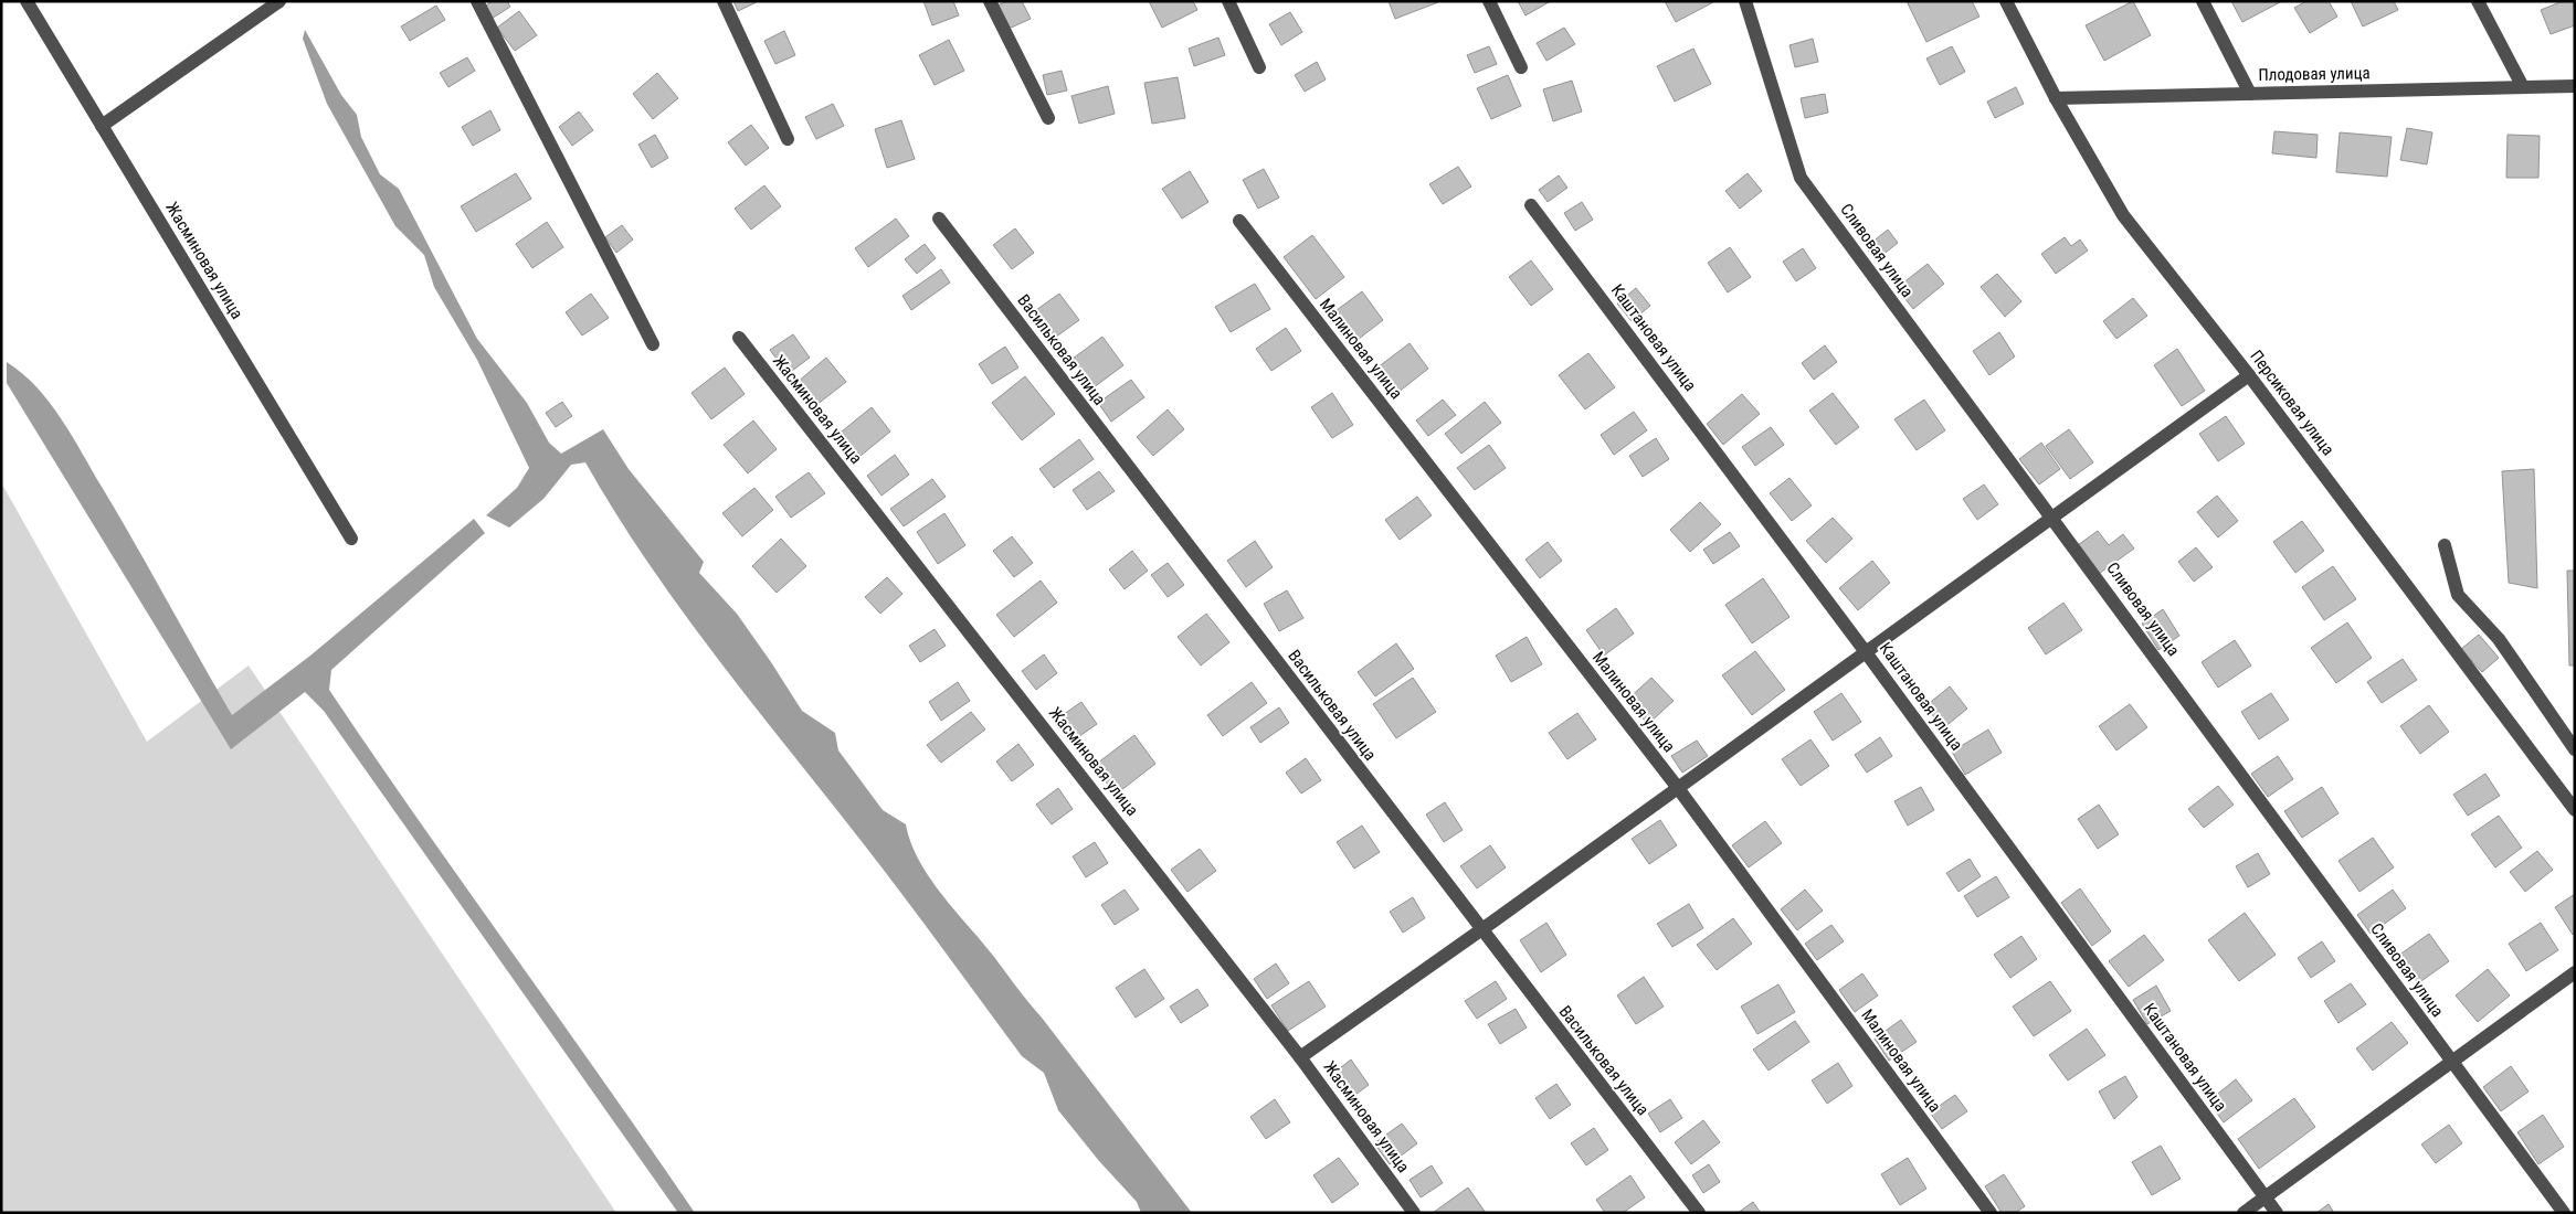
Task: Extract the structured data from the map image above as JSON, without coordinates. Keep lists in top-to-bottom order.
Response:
{
  "streets": {
    "street": [
      "Плодовая улица",
      "Сливовая улица",
      "Жасминовая улица",
      "Каштановая улица",
      "Малиновая улица",
      "Васильковая улица",
      "Персиковая улица"
    ]
  },
  "crossings": [
    ["Плодовая улица", "Персиковая улица"]
  ]
}
